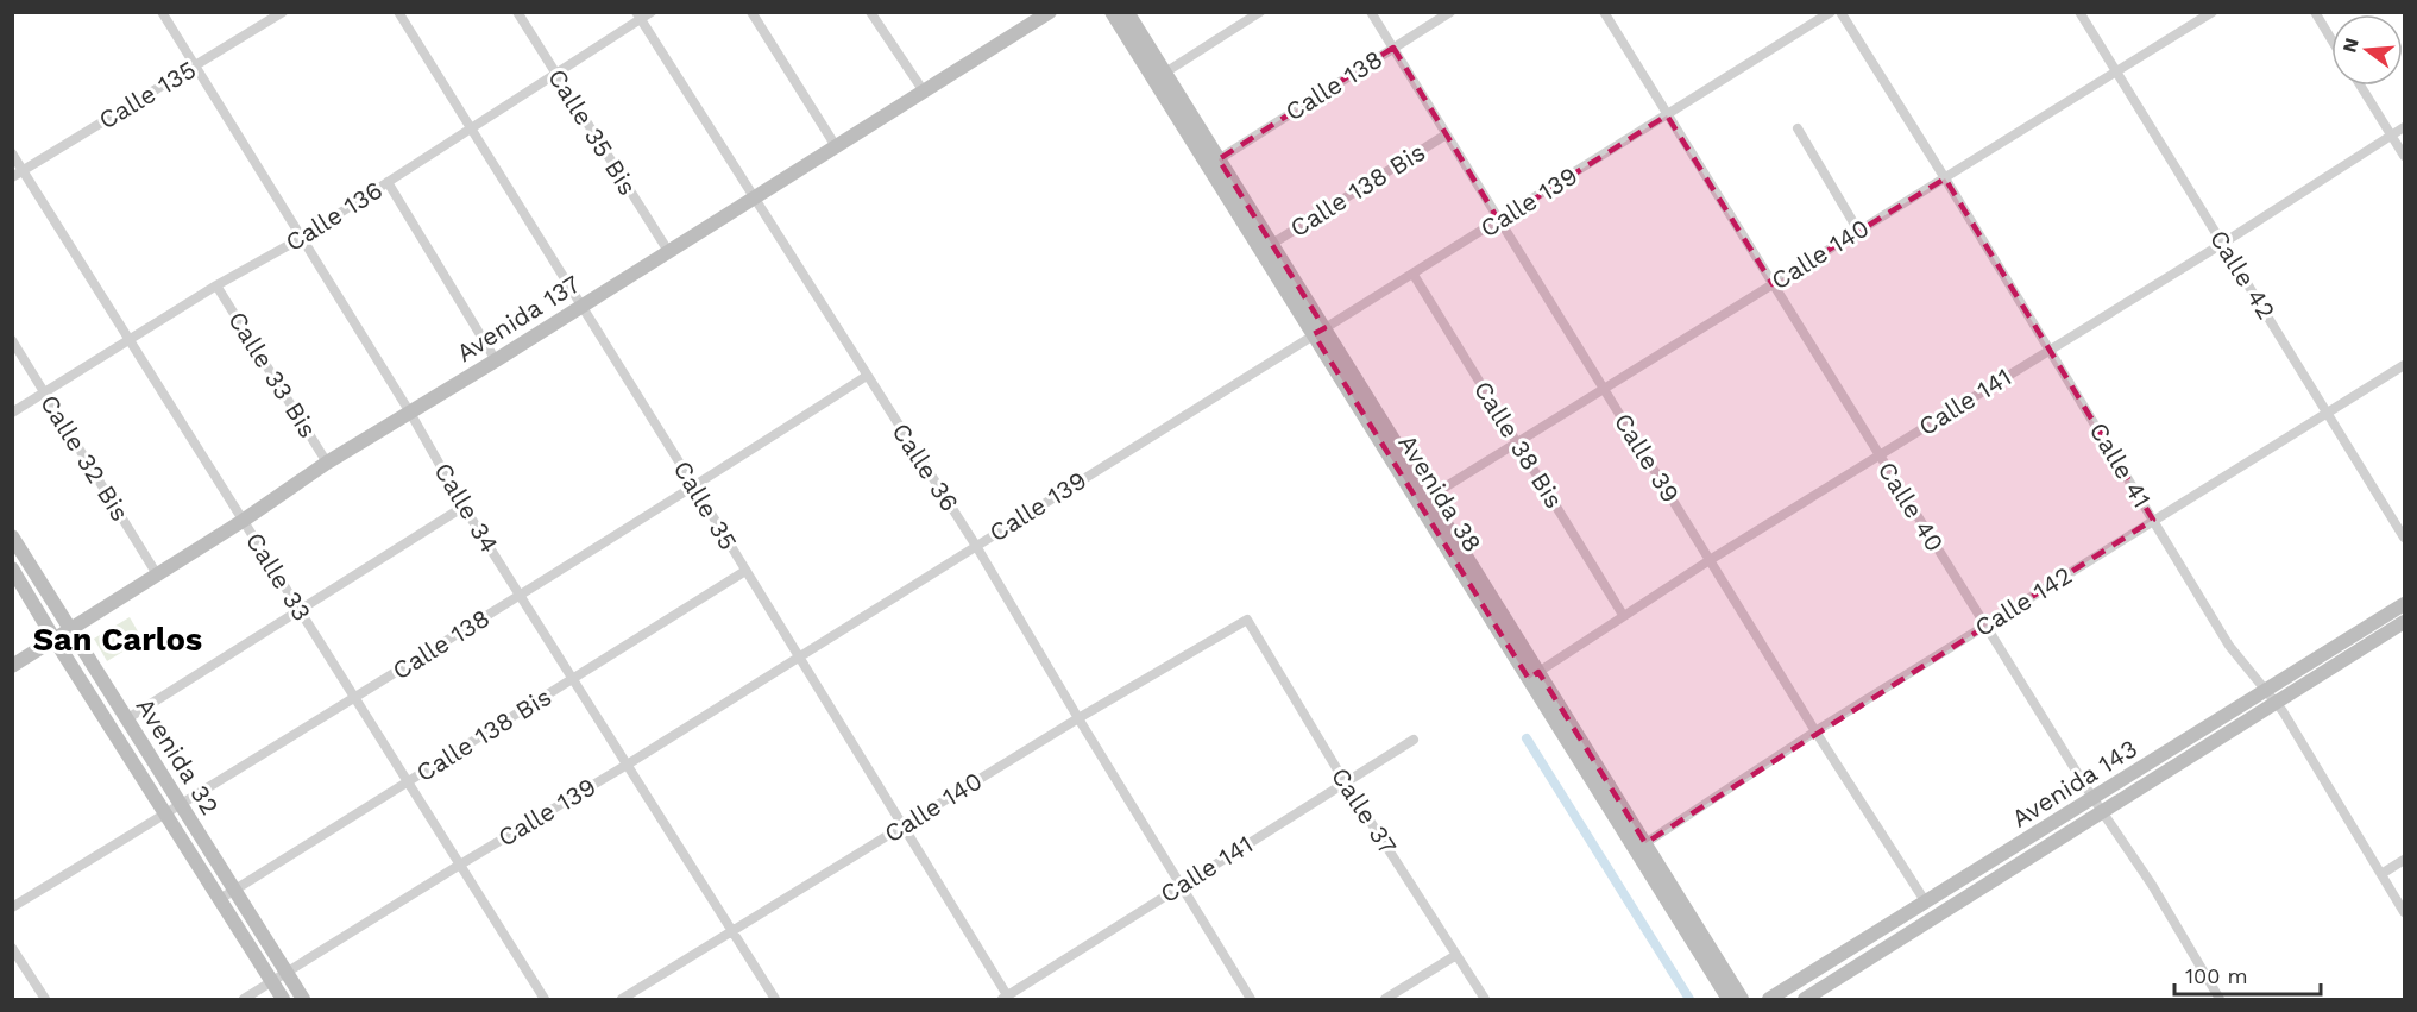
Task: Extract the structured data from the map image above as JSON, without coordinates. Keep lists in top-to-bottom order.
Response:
{
  "streets": {
    "main road": [
      "Avenida 137",
      "Avenida 38",
      "Avenida 32",
      "Avenida 143"
    ],
    "street": [
      "Calle 138",
      "Calle 135",
      "Calle 35 Bis",
      "Calle 138 Bis",
      "Calle 139",
      "Calle 136",
      "Calle 140",
      "Calle 42",
      "Calle 33 Bis",
      "Calle 141",
      "Calle 38 Bis",
      "Calle 32 Bis",
      "Calle 39",
      "Calle 41",
      "Calle 36",
      "Calle 35",
      "Calle 40",
      "Calle 34",
      "Calle 33",
      "Calle 142",
      "Calle 37"
    ]
  },
  "crossings": [
    ["Calle 138", "Calle 39"],
    ["Calle 138", "Calle 36"],
    ["Calle 138", "Avenida 38"],
    ["Calle 138", "Calle 35"],
    ["Calle 138", "Calle 34"],
    ["Calle 138", "Calle 33"],
    ["Calle 138", "Avenida 32"],
    ["Calle 135", "Calle 34"],
    ["Calle 135", "Calle 33"],
    ["Calle 35 Bis", "Calle 136"],
    ["Calle 35 Bis", "Avenida 137"],
    ["Calle 138 Bis", "Calle 39"],
    ["Calle 138 Bis", "Avenida 38"],
    ["Calle 138 Bis", "Calle 35"],
    ["Calle 138 Bis", "Calle 34"],
    ["Calle 138 Bis", "Calle 33"],
    ["Calle 138 Bis", "Avenida 32"],
    ["Calle 139", "Calle 38 Bis"],
    ["Calle 139", "Calle 39"],
    ["Calle 139", "Calle 36"],
    ["Calle 139", "Avenida 38"],
    ["Calle 139", "Calle 35"],
    ["Calle 139", "Calle 40"],
    ["Calle 139", "Calle 34"],
    ["Calle 139", "Calle 33"],
    ["Calle 139", "Avenida 32"],
    ["Calle 136", "Calle 33 Bis"],
    ["Calle 136", "Calle 32 Bis"],
    ["Calle 136", "Calle 36"],
    ["Calle 136", "Calle 35"],
    ["Calle 136", "Calle 34"],
    ["Calle 136", "Calle 33"],
    ["Calle 140", "Calle 42"],
    ["Calle 140", "Calle 38 Bis"],
    ["Calle 140", "Calle 39"],
    ["Calle 140", "Calle 41"],
    ["Calle 140", "Calle 36"],
    ["Calle 140", "Avenida 38"],
    ["Calle 140", "Calle 35"],
    ["Calle 140", "Calle 40"],
    ["Calle 140", "Calle 34"],
    ["Calle 140", "Calle 37"],
    ["Calle 42", "Calle 141"],
    ["Calle 42", "Calle 142"],
    ["Avenida 137", "Calle 33 Bis"],
    ["Avenida 137", "Calle 32 Bis"],
    ["Avenida 137", "Calle 36"],
    ["Avenida 137", "Calle 35"],
    ["Avenida 137", "Calle 34"],
    ["Avenida 137", "Calle 33"],
    ["Avenida 137", "Avenida 32"],
    ["Calle 141", "Calle 38 Bis"],
    ["Calle 141", "Calle 39"],
    ["Calle 141", "Calle 41"],
    ["Calle 141", "Calle 36"],
    ["Calle 141", "Avenida 38"],
    ["Calle 141", "Calle 35"],
    ["Calle 141", "Calle 40"],
    ["Calle 141", "Calle 37"],
    ["Calle 39", "Calle 142"],
    ["Calle 39", "Avenida 143"],
    ["Calle 41", "Calle 142"],
    ["Calle 41", "Avenida 143"],
    ["Avenida 38", "Calle 142"],
    ["Calle 40", "Calle 142"],
    ["Calle 40", "Avenida 143"]
  ],
  "districts": ["San Carlos"],
  "scale_bar": "100 m",
  "north": "left"
}
